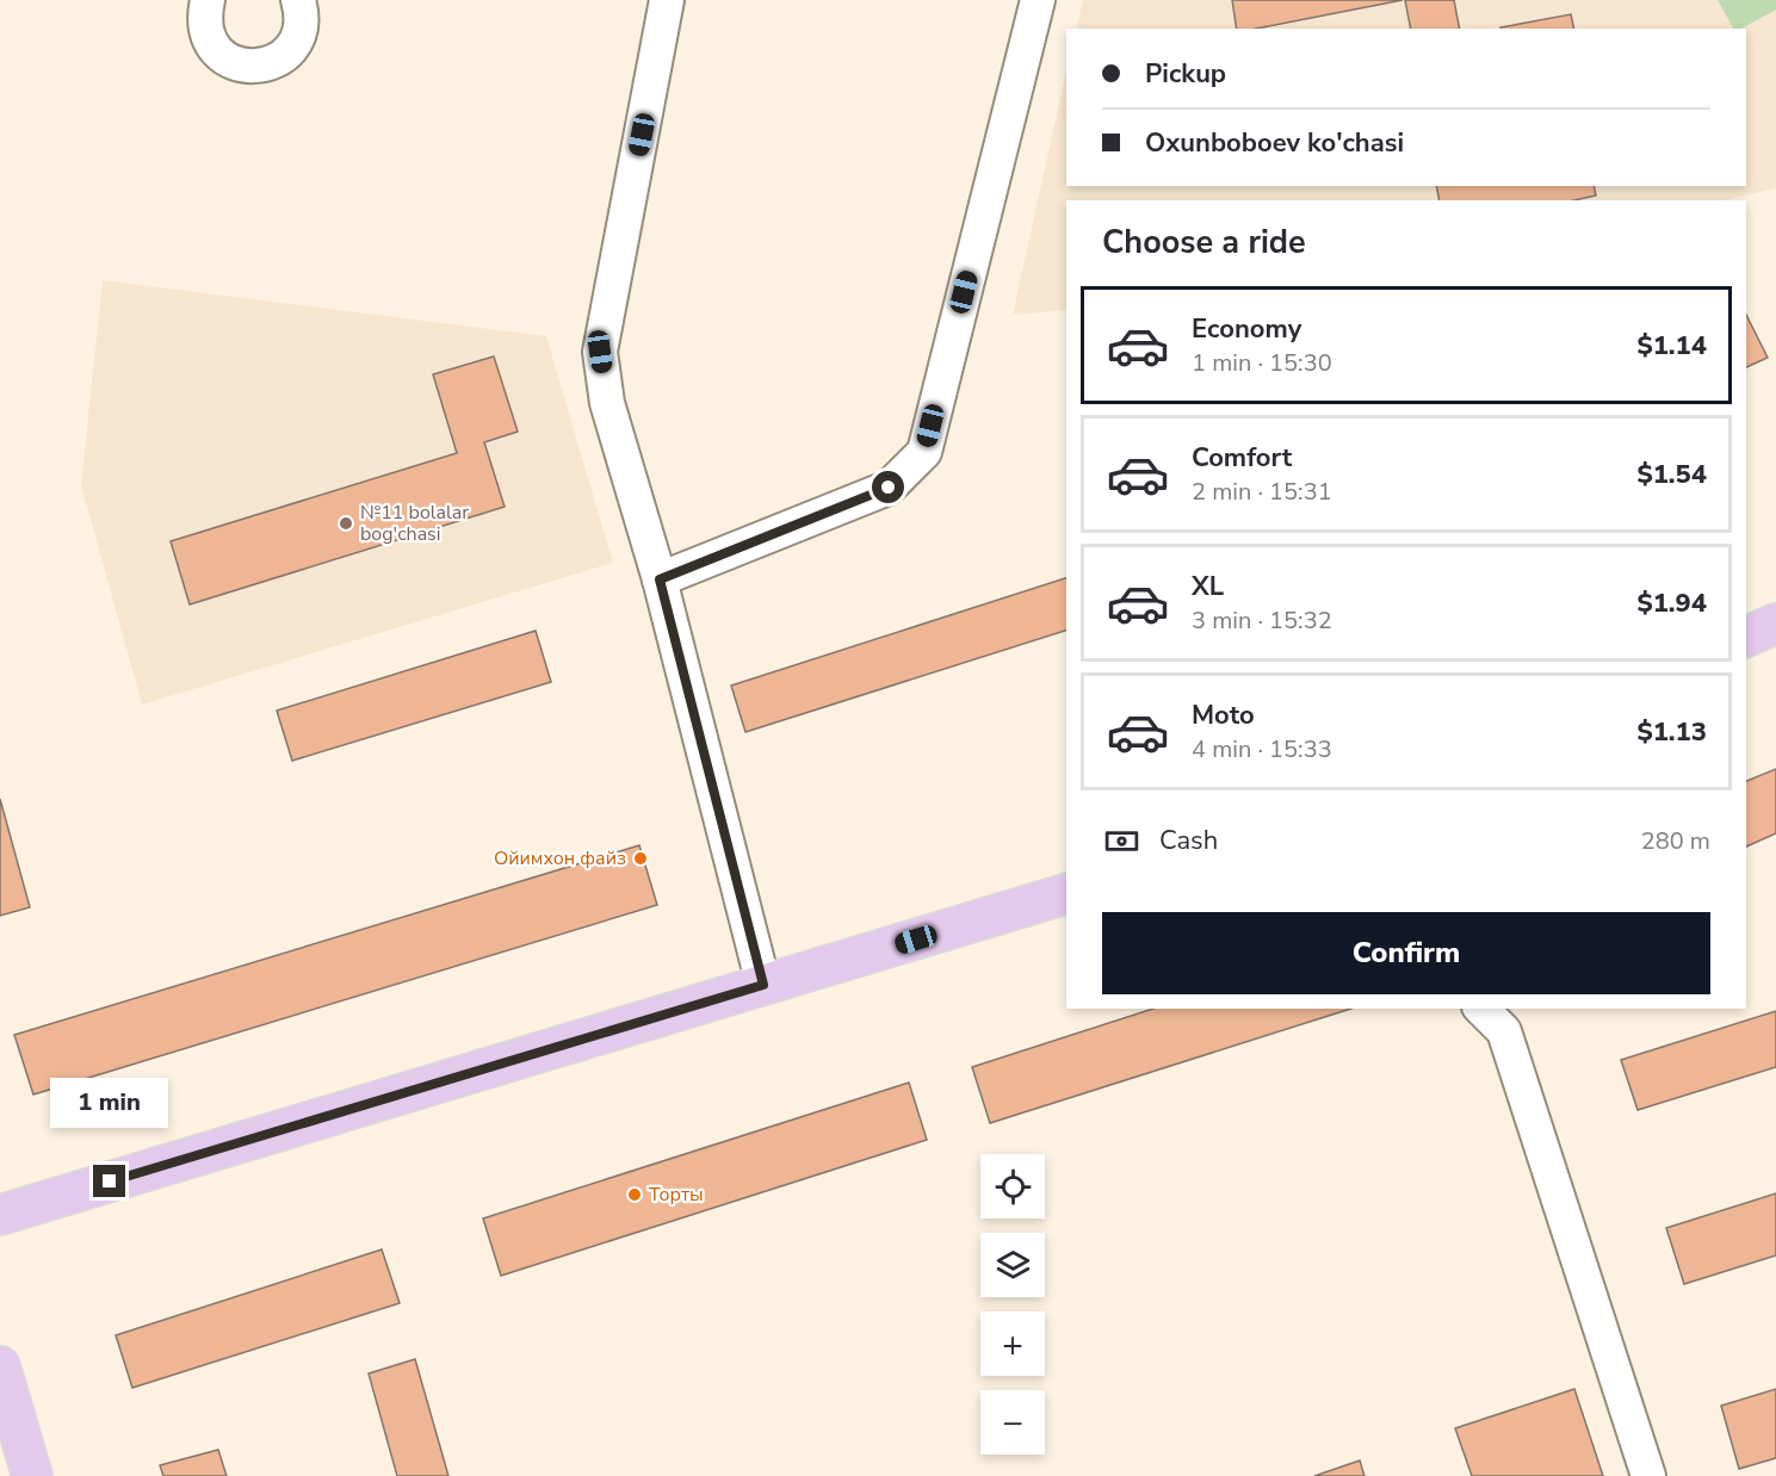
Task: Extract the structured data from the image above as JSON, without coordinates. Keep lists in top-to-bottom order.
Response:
{
  "places": ["№11 bolalar bog'chasi", "Ойимхон файз", "Торты"],
  "page": {
    "banner": ["Pickup", "Oxunboboev ko'chasi"],
    "heading": "Choose a ride",
    "list": [
      {
        "name": "Economy",
        "note": "1 min · 15:30",
        "value": "$1.14"
      },
      {
        "name": "Comfort",
        "note": "2 min · 15:31",
        "value": "$1.54"
      },
      {
        "name": "XL",
        "note": "3 min · 15:32",
        "value": "$1.94"
      },
      {
        "name": "Moto",
        "note": "4 min · 15:33",
        "value": "$1.13"
      }
    ],
    "pay": ["Cash", "280 m"],
    "buttons": "Confirm",
    "bubble": "1 min",
    "map_buttons": ["+", "−"]
  }
}
